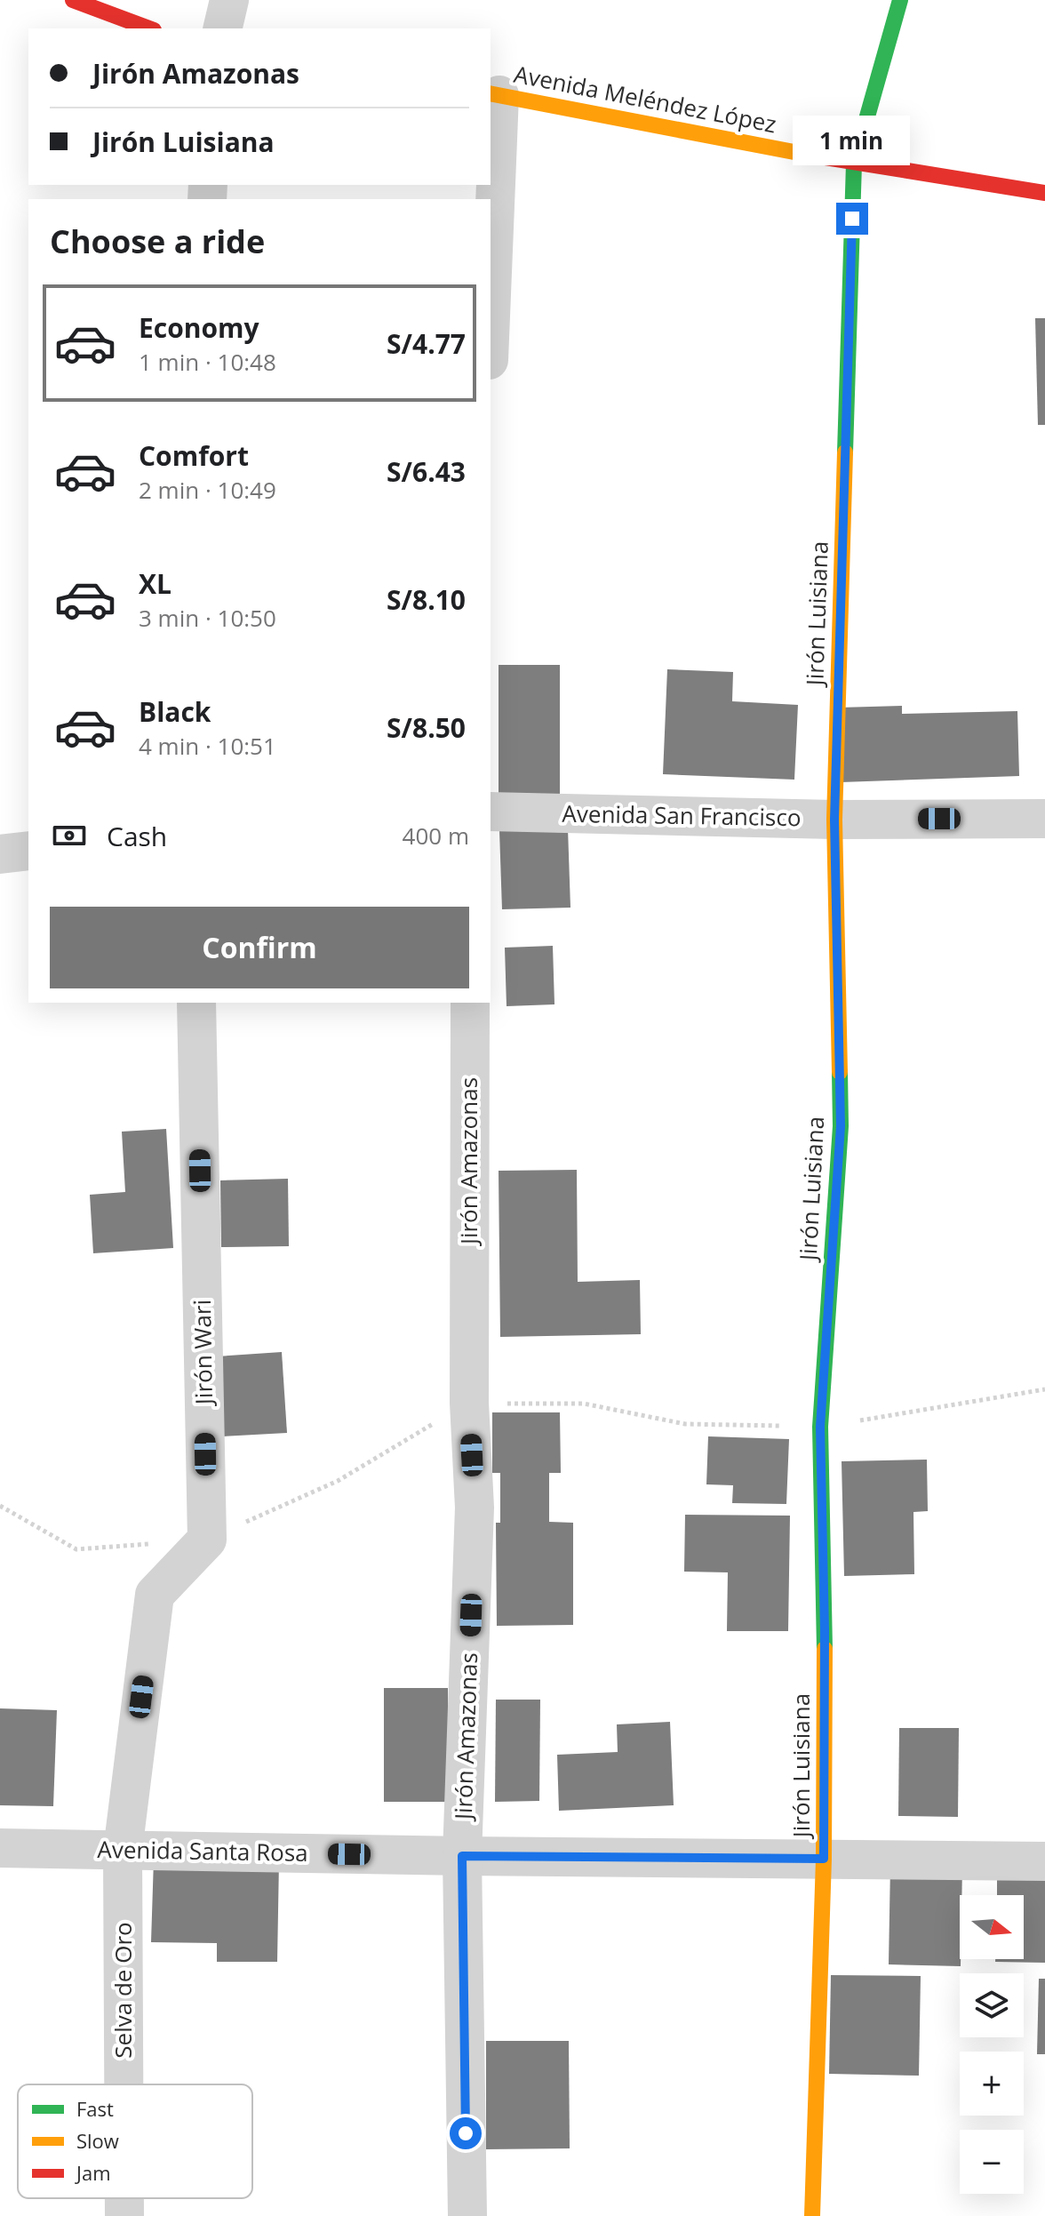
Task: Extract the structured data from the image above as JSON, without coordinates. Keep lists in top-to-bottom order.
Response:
{
  "streets": {
    "street": [
      "Avenida Meléndez López",
      "Jirón Luisiana",
      "Avenida San Francisco",
      "Jirón Amazonas",
      "Jirón Wari",
      "Avenida Santa Rosa",
      "Selva de Oro"
    ]
  },
  "crossings": [
    ["Avenida Meléndez López", "Jirón Luisiana"],
    ["Jirón Luisiana", "Avenida San Francisco"],
    ["Jirón Luisiana", "Avenida Santa Rosa"],
    ["Jirón Amazonas", "Avenida Santa Rosa"],
    ["Jirón Wari", "Avenida Santa Rosa"],
    ["Jirón Wari", "Selva de Oro"],
    ["Avenida Santa Rosa", "Selva de Oro"]
  ],
  "legend": ["Fast", "Slow", "Jam"],
  "north": "right",
  "page": {
    "banner": ["Jirón Amazonas", "Jirón Luisiana"],
    "bubble": "1 min",
    "heading": "Choose a ride",
    "list": [
      {
        "name": "Economy",
        "note": "1 min · 10:48",
        "value": "S/4.77"
      },
      {
        "name": "Comfort",
        "note": "2 min · 10:49",
        "value": "S/6.43"
      },
      {
        "name": "XL",
        "note": "3 min · 10:50",
        "value": "S/8.10"
      },
      {
        "name": "Black",
        "note": "4 min · 10:51",
        "value": "S/8.50"
      }
    ],
    "pay": ["Cash", "400 m"],
    "buttons": "Confirm",
    "map_buttons": ["+", "−"]
  }
}
